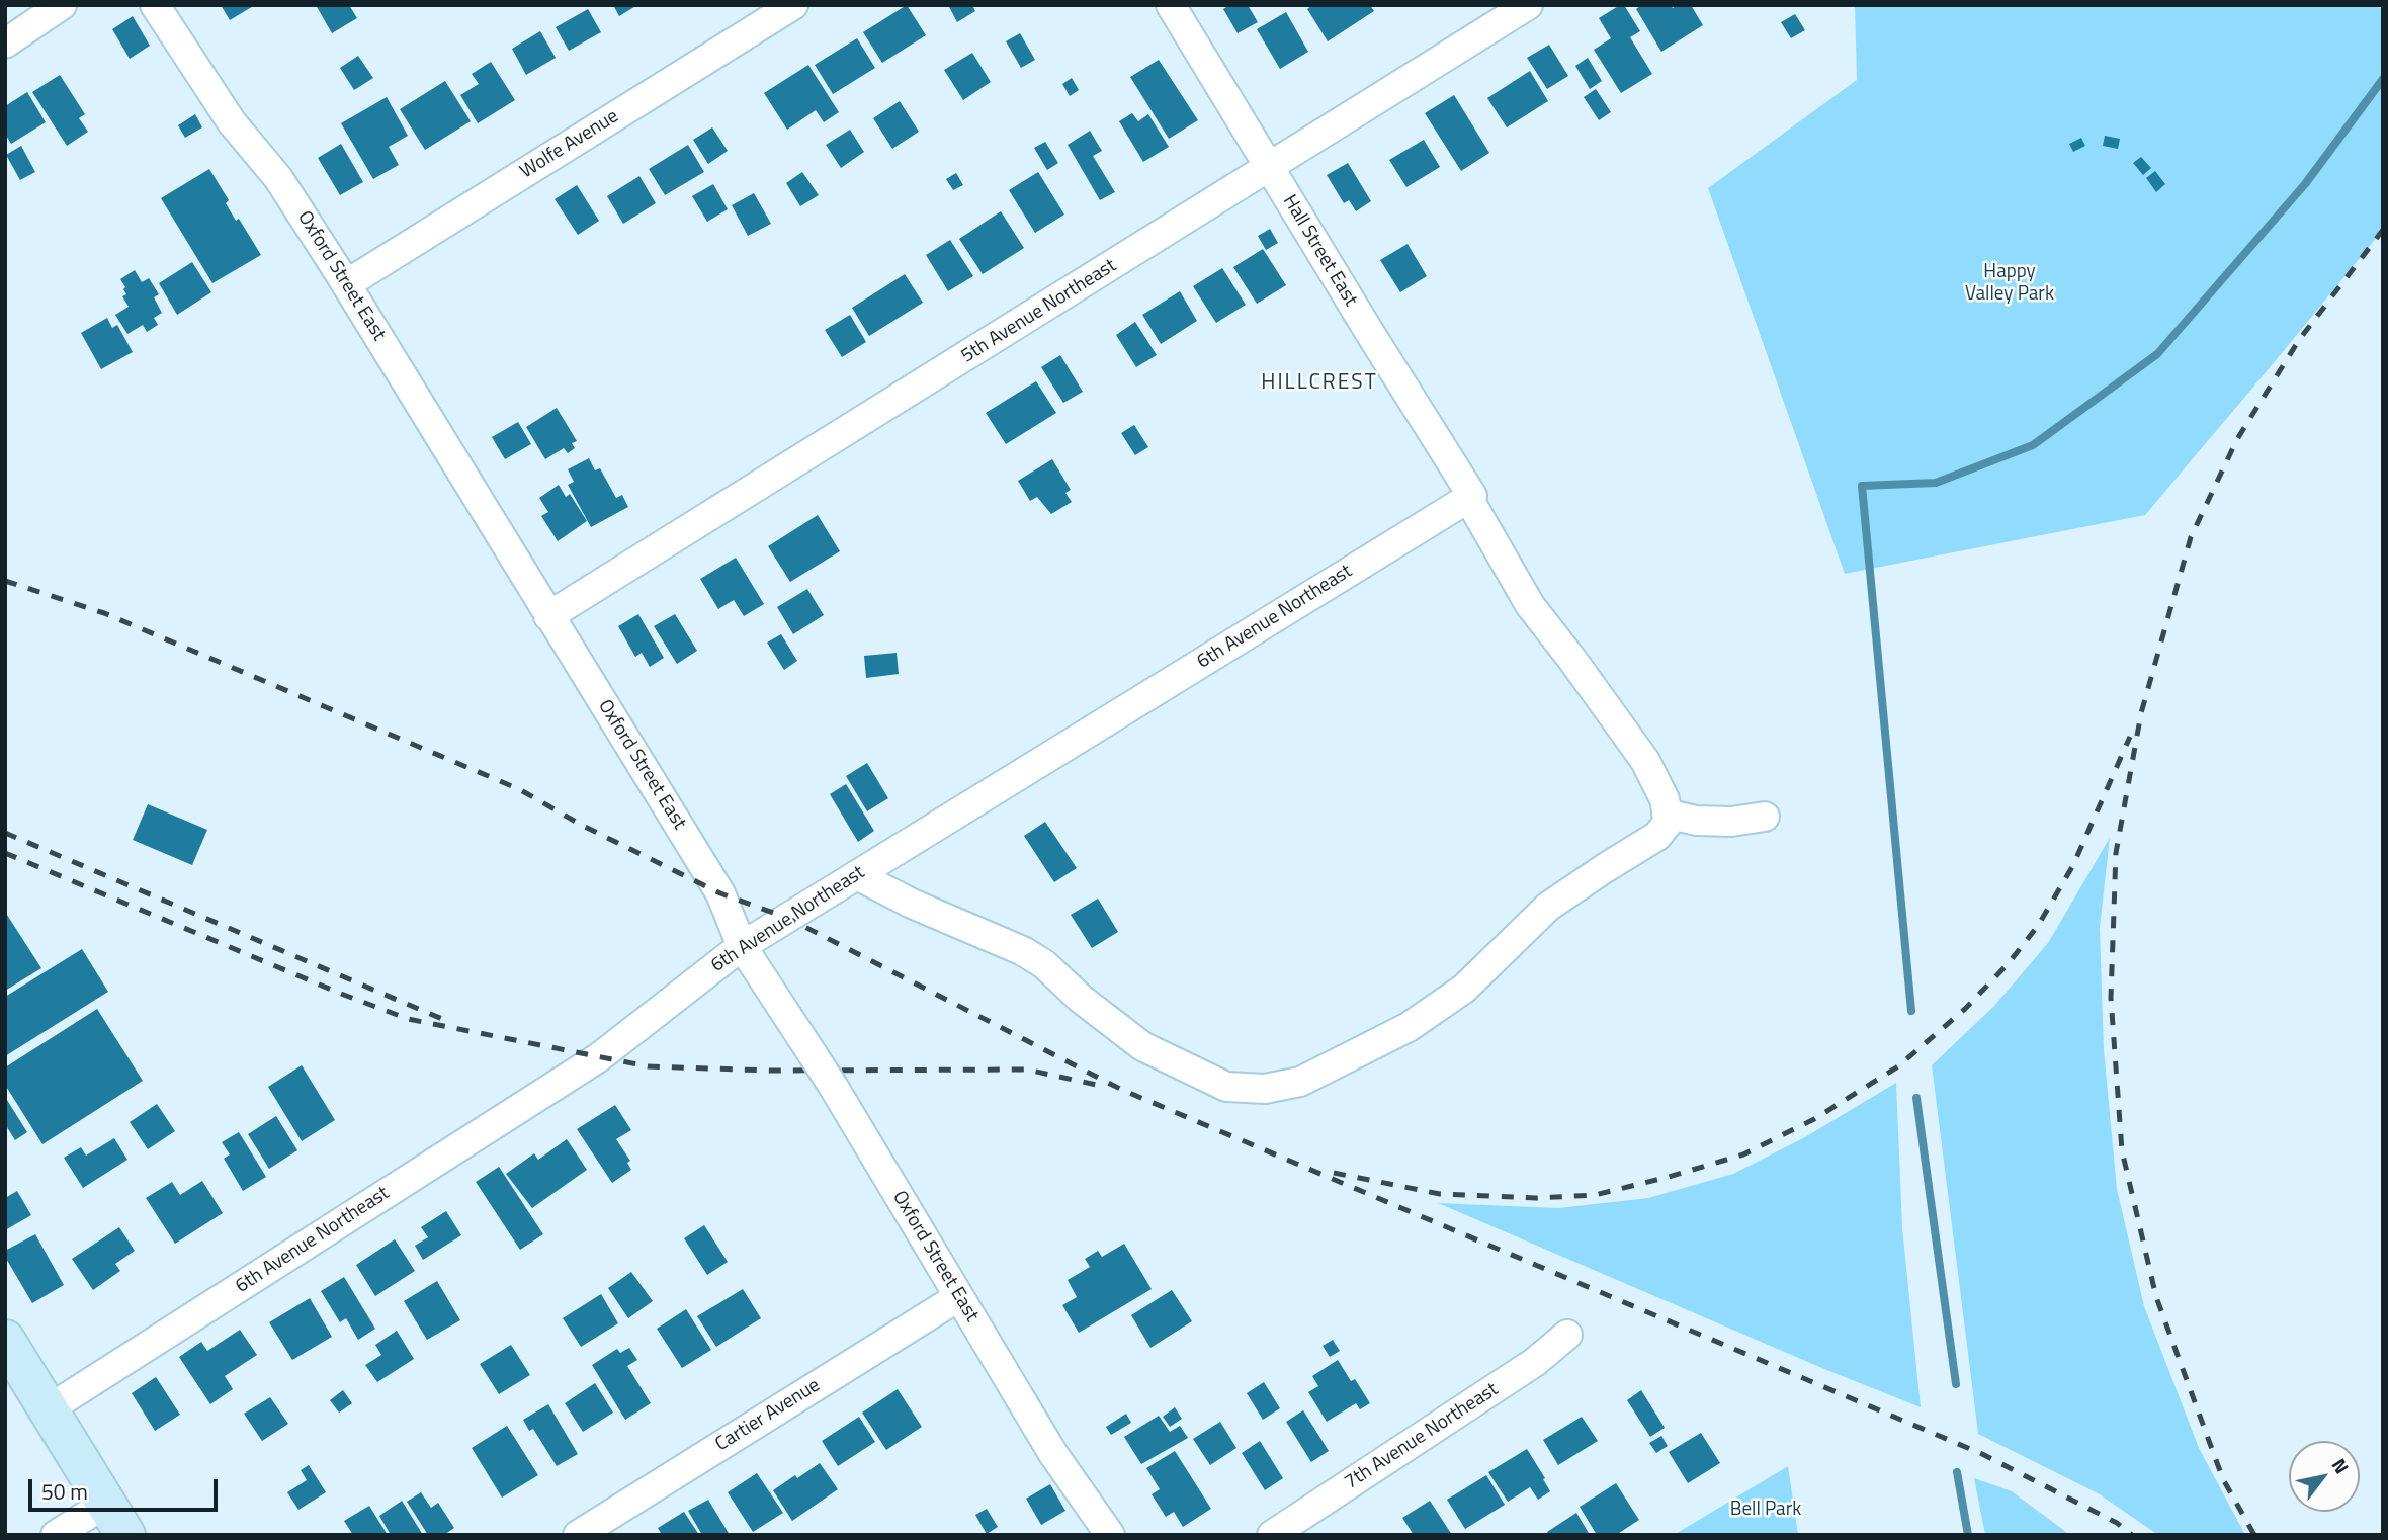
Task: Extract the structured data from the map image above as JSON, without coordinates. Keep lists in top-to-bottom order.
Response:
{
  "streets": {
    "street": [
      "Wolfe Avenue",
      "Hall Street East",
      "Oxford Street East",
      "5th Avenue Northeast",
      "6th Avenue Northeast",
      "Cartier Avenue",
      "7th Avenue Northeast"
    ]
  },
  "crossings": [
    ["Wolfe Avenue", "Oxford Street East"],
    ["Hall Street East", "5th Avenue Northeast"],
    ["Hall Street East", "6th Avenue Northeast"],
    ["Oxford Street East", "5th Avenue Northeast"],
    ["Oxford Street East", "6th Avenue Northeast"],
    ["Oxford Street East", "Cartier Avenue"]
  ],
  "districts": ["HILLCREST"],
  "parks": ["Happy Valley Park", "Bell Park"],
  "scale_bar": "50 m",
  "north": "top right"
}
